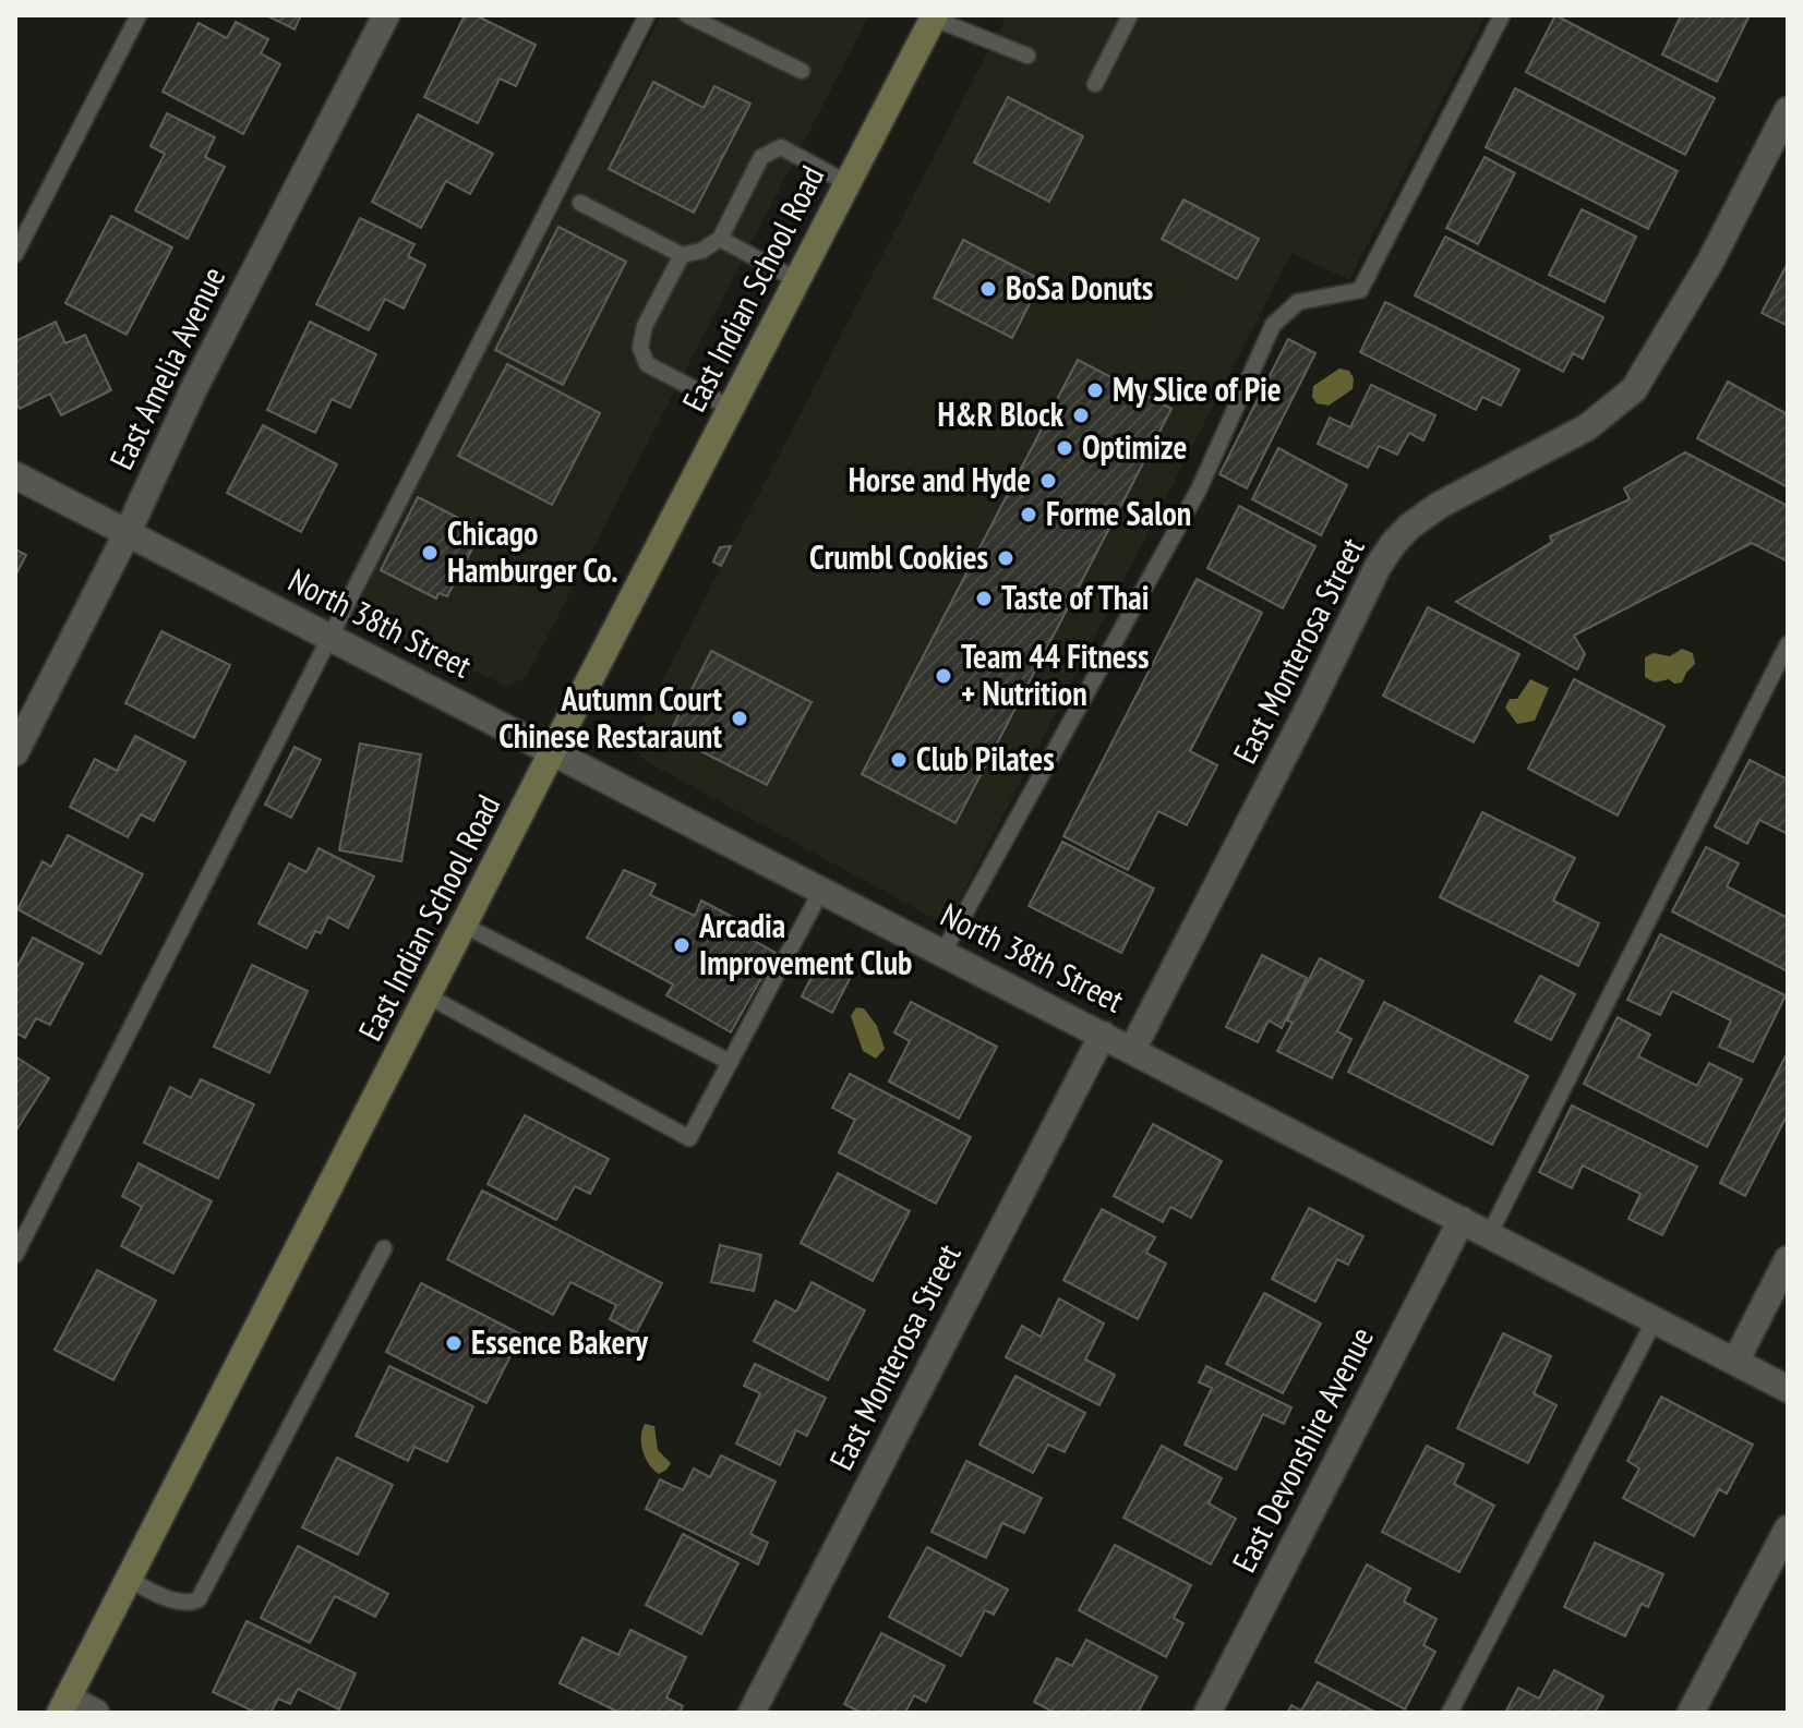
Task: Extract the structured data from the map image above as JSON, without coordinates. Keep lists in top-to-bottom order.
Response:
{
  "streets": {
    "main road": ["East Indian School Road"],
    "street": [
      "East Amelia Avenue",
      "North 38th Street",
      "East Monterosa Street",
      "East Devonshire Avenue"
    ]
  },
  "crossings": [
    ["East Indian School Road", "North 38th Street"],
    ["East Amelia Avenue", "North 38th Street"],
    ["North 38th Street", "East Monterosa Street"],
    ["North 38th Street", "East Devonshire Avenue"]
  ],
  "places": [
    "BoSa Donuts",
    "My Slice of Pie",
    "H&R Block",
    "Optimize",
    "Horse and Hyde",
    "Forme Salon",
    "Chicago Hamburger Co.",
    "Crumbl Cookies",
    "Taste of Thai",
    "Team 44 Fitness + Nutrition",
    "Autumn Court Chinese Restaraunt",
    "Club Pilates",
    "Arcadia Improvement Club",
    "Essence Bakery"
  ]
}
